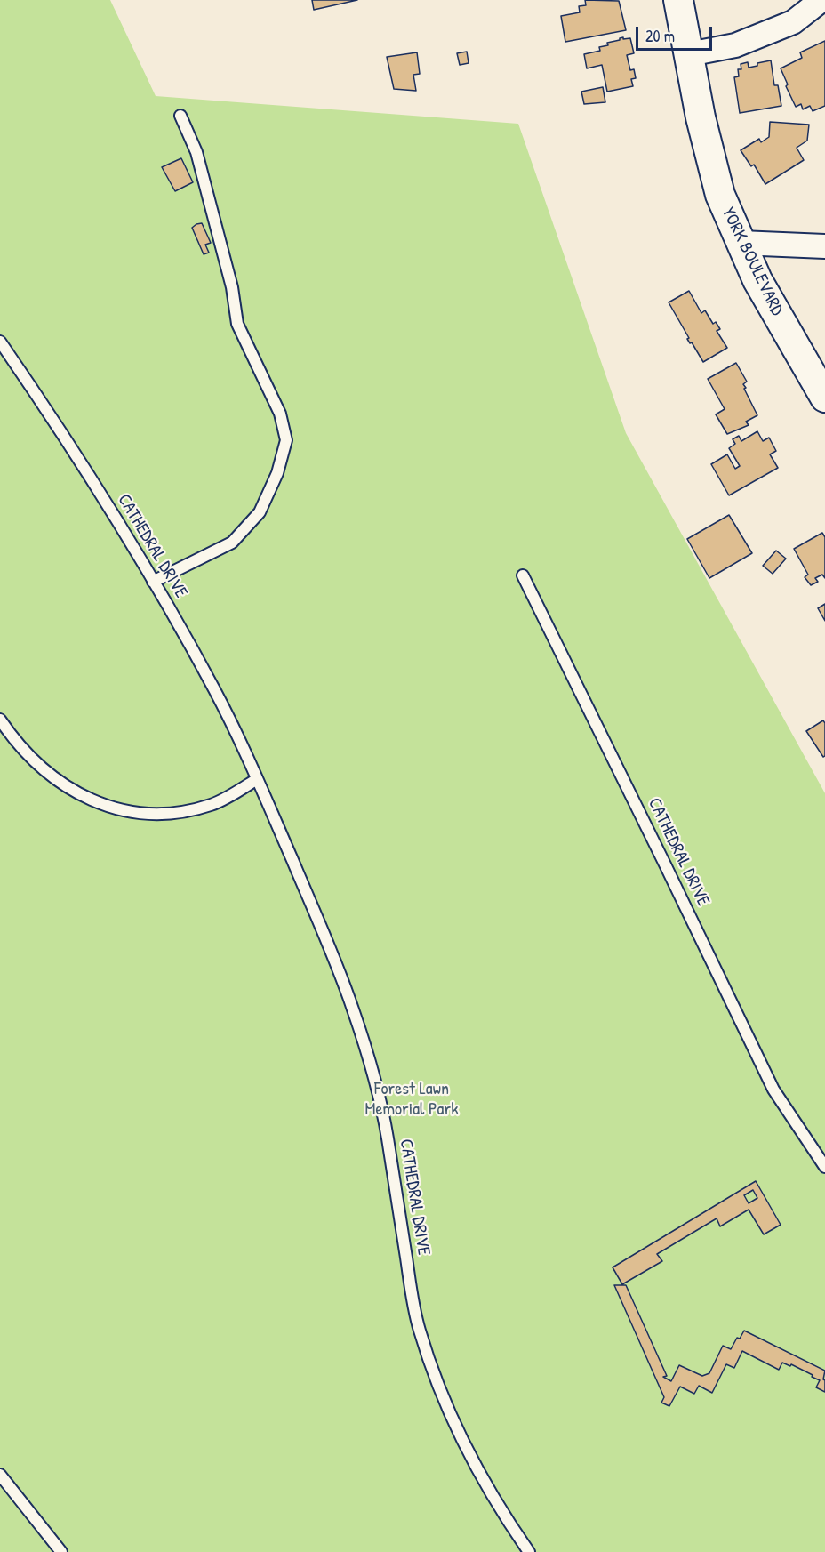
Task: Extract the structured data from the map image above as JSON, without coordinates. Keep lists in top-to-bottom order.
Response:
{
  "streets": {
    "street": ["YORK BOULEVARD"],
    "lane": ["CATHEDRAL DRIVE"]
  },
  "parks": ["Forest Lawn Memorial Park"],
  "scale_bar": "20 m"
}
